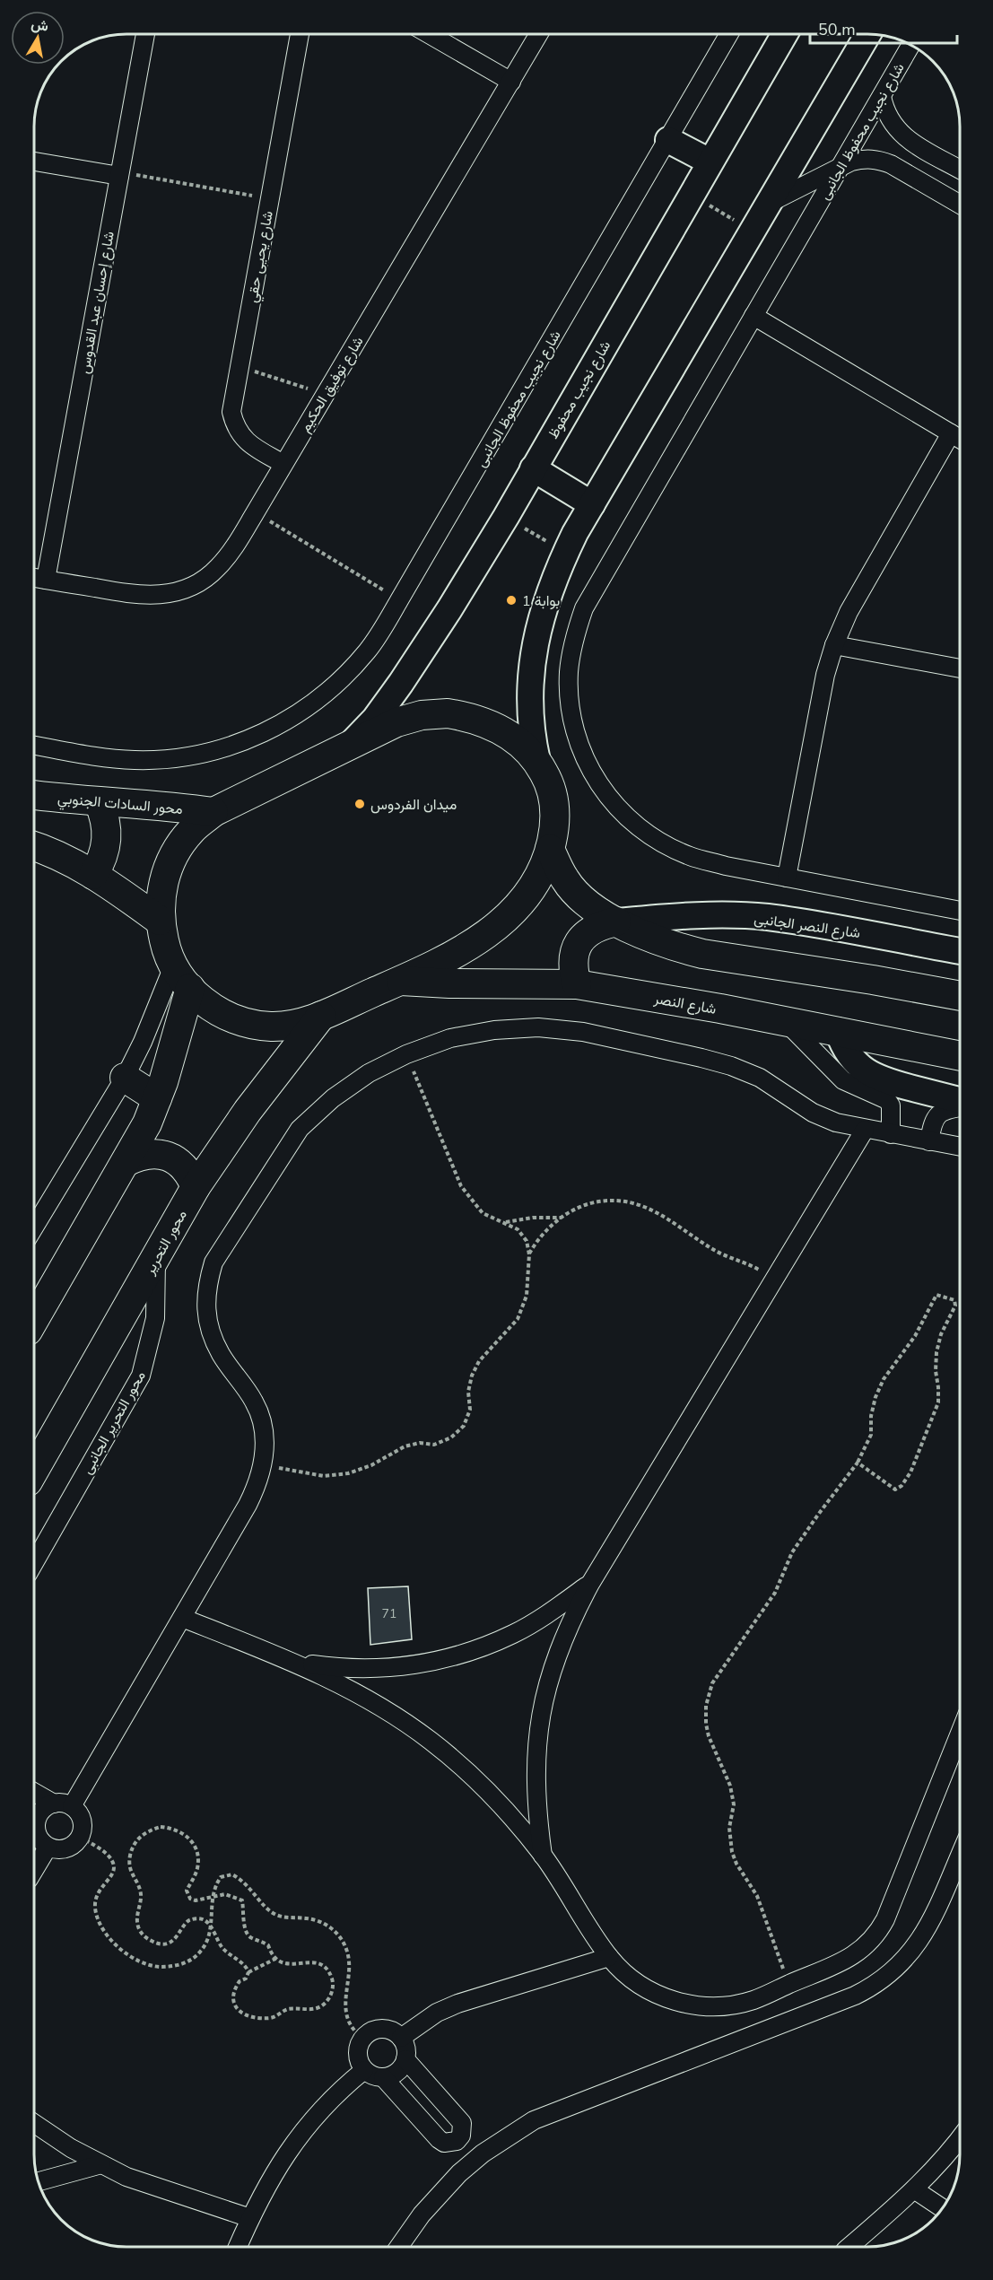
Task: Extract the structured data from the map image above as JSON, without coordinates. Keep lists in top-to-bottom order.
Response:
{
  "streets": {
    "main road": ["محور السادات الجنوبي", "شارع النصر", "محور التحرير"],
    "street": [
      "شارع نجيب محفوظ الجانبى",
      "شارع يحيى حقي",
      "شارع إحسان عبد القدوس",
      "شارع توفيق الحكيم",
      "شارع نجيب محفوظ",
      "شارع النصر الجانبى",
      "محور التحرير الجانبى"
    ]
  },
  "crossings": [
    ["شارع يحيى حقي", "شارع توفيق الحكيم"],
    ["شارع إحسان عبد القدوس", "شارع توفيق الحكيم"],
    ["محور التحرير", "محور التحرير الجانبى"]
  ],
  "places": ["بوابة 1", "ميدان الفردوس"],
  "house_numbers": ["71"],
  "scale_bar": "50 m",
  "north": "top"
}
